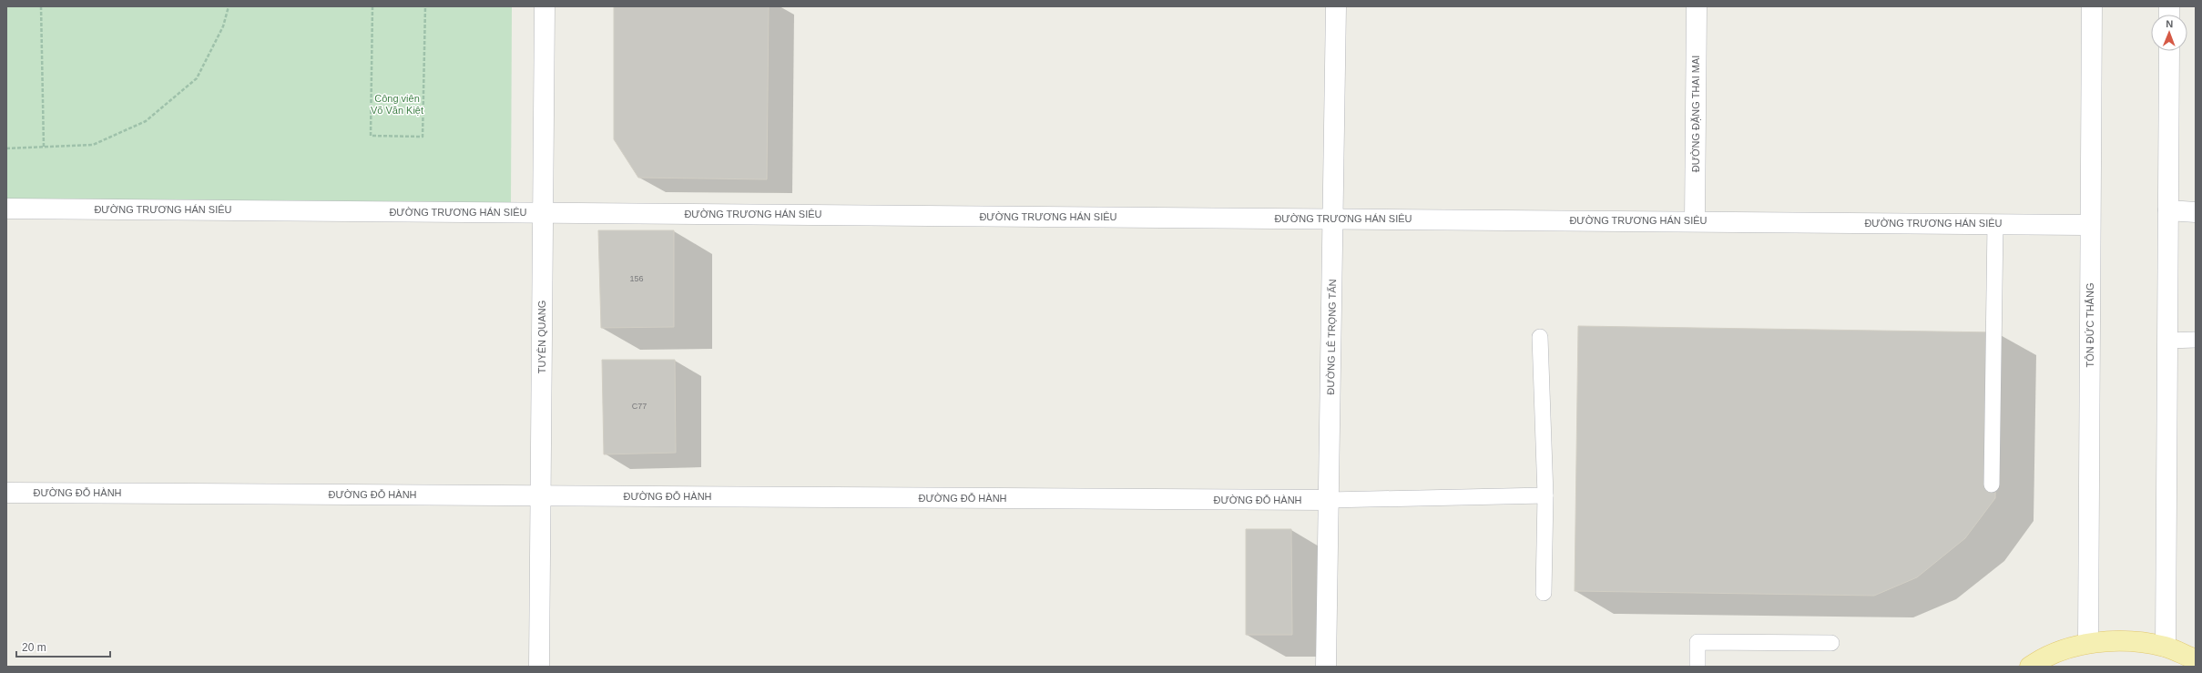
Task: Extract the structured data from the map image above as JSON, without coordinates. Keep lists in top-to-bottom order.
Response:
{
  "streets": {
    "street": [
      "ĐƯỜNG ĐẶNG THAI MAI",
      "ĐƯỜNG TRƯƠNG HÁN SIÊU",
      "TÔN ĐỨC THẮNG",
      "TUYÊN QUANG",
      "ĐƯỜNG LÊ TRỌNG TẤN",
      "ĐƯỜNG ĐỖ HÀNH"
    ]
  },
  "crossings": [
    ["ĐƯỜNG ĐẶNG THAI MAI", "ĐƯỜNG TRƯƠNG HÁN SIÊU"],
    ["ĐƯỜNG TRƯƠNG HÁN SIÊU", "TÔN ĐỨC THẮNG"],
    ["ĐƯỜNG TRƯƠNG HÁN SIÊU", "TUYÊN QUANG"],
    ["ĐƯỜNG TRƯƠNG HÁN SIÊU", "ĐƯỜNG LÊ TRỌNG TẤN"],
    ["TUYÊN QUANG", "ĐƯỜNG ĐỖ HÀNH"],
    ["ĐƯỜNG LÊ TRỌNG TẤN", "ĐƯỜNG ĐỖ HÀNH"]
  ],
  "parks": ["Công viên Võ Văn Kiệt"],
  "house_numbers": ["156", "C77"],
  "scale_bar": "20 m",
  "north": "top"
}
